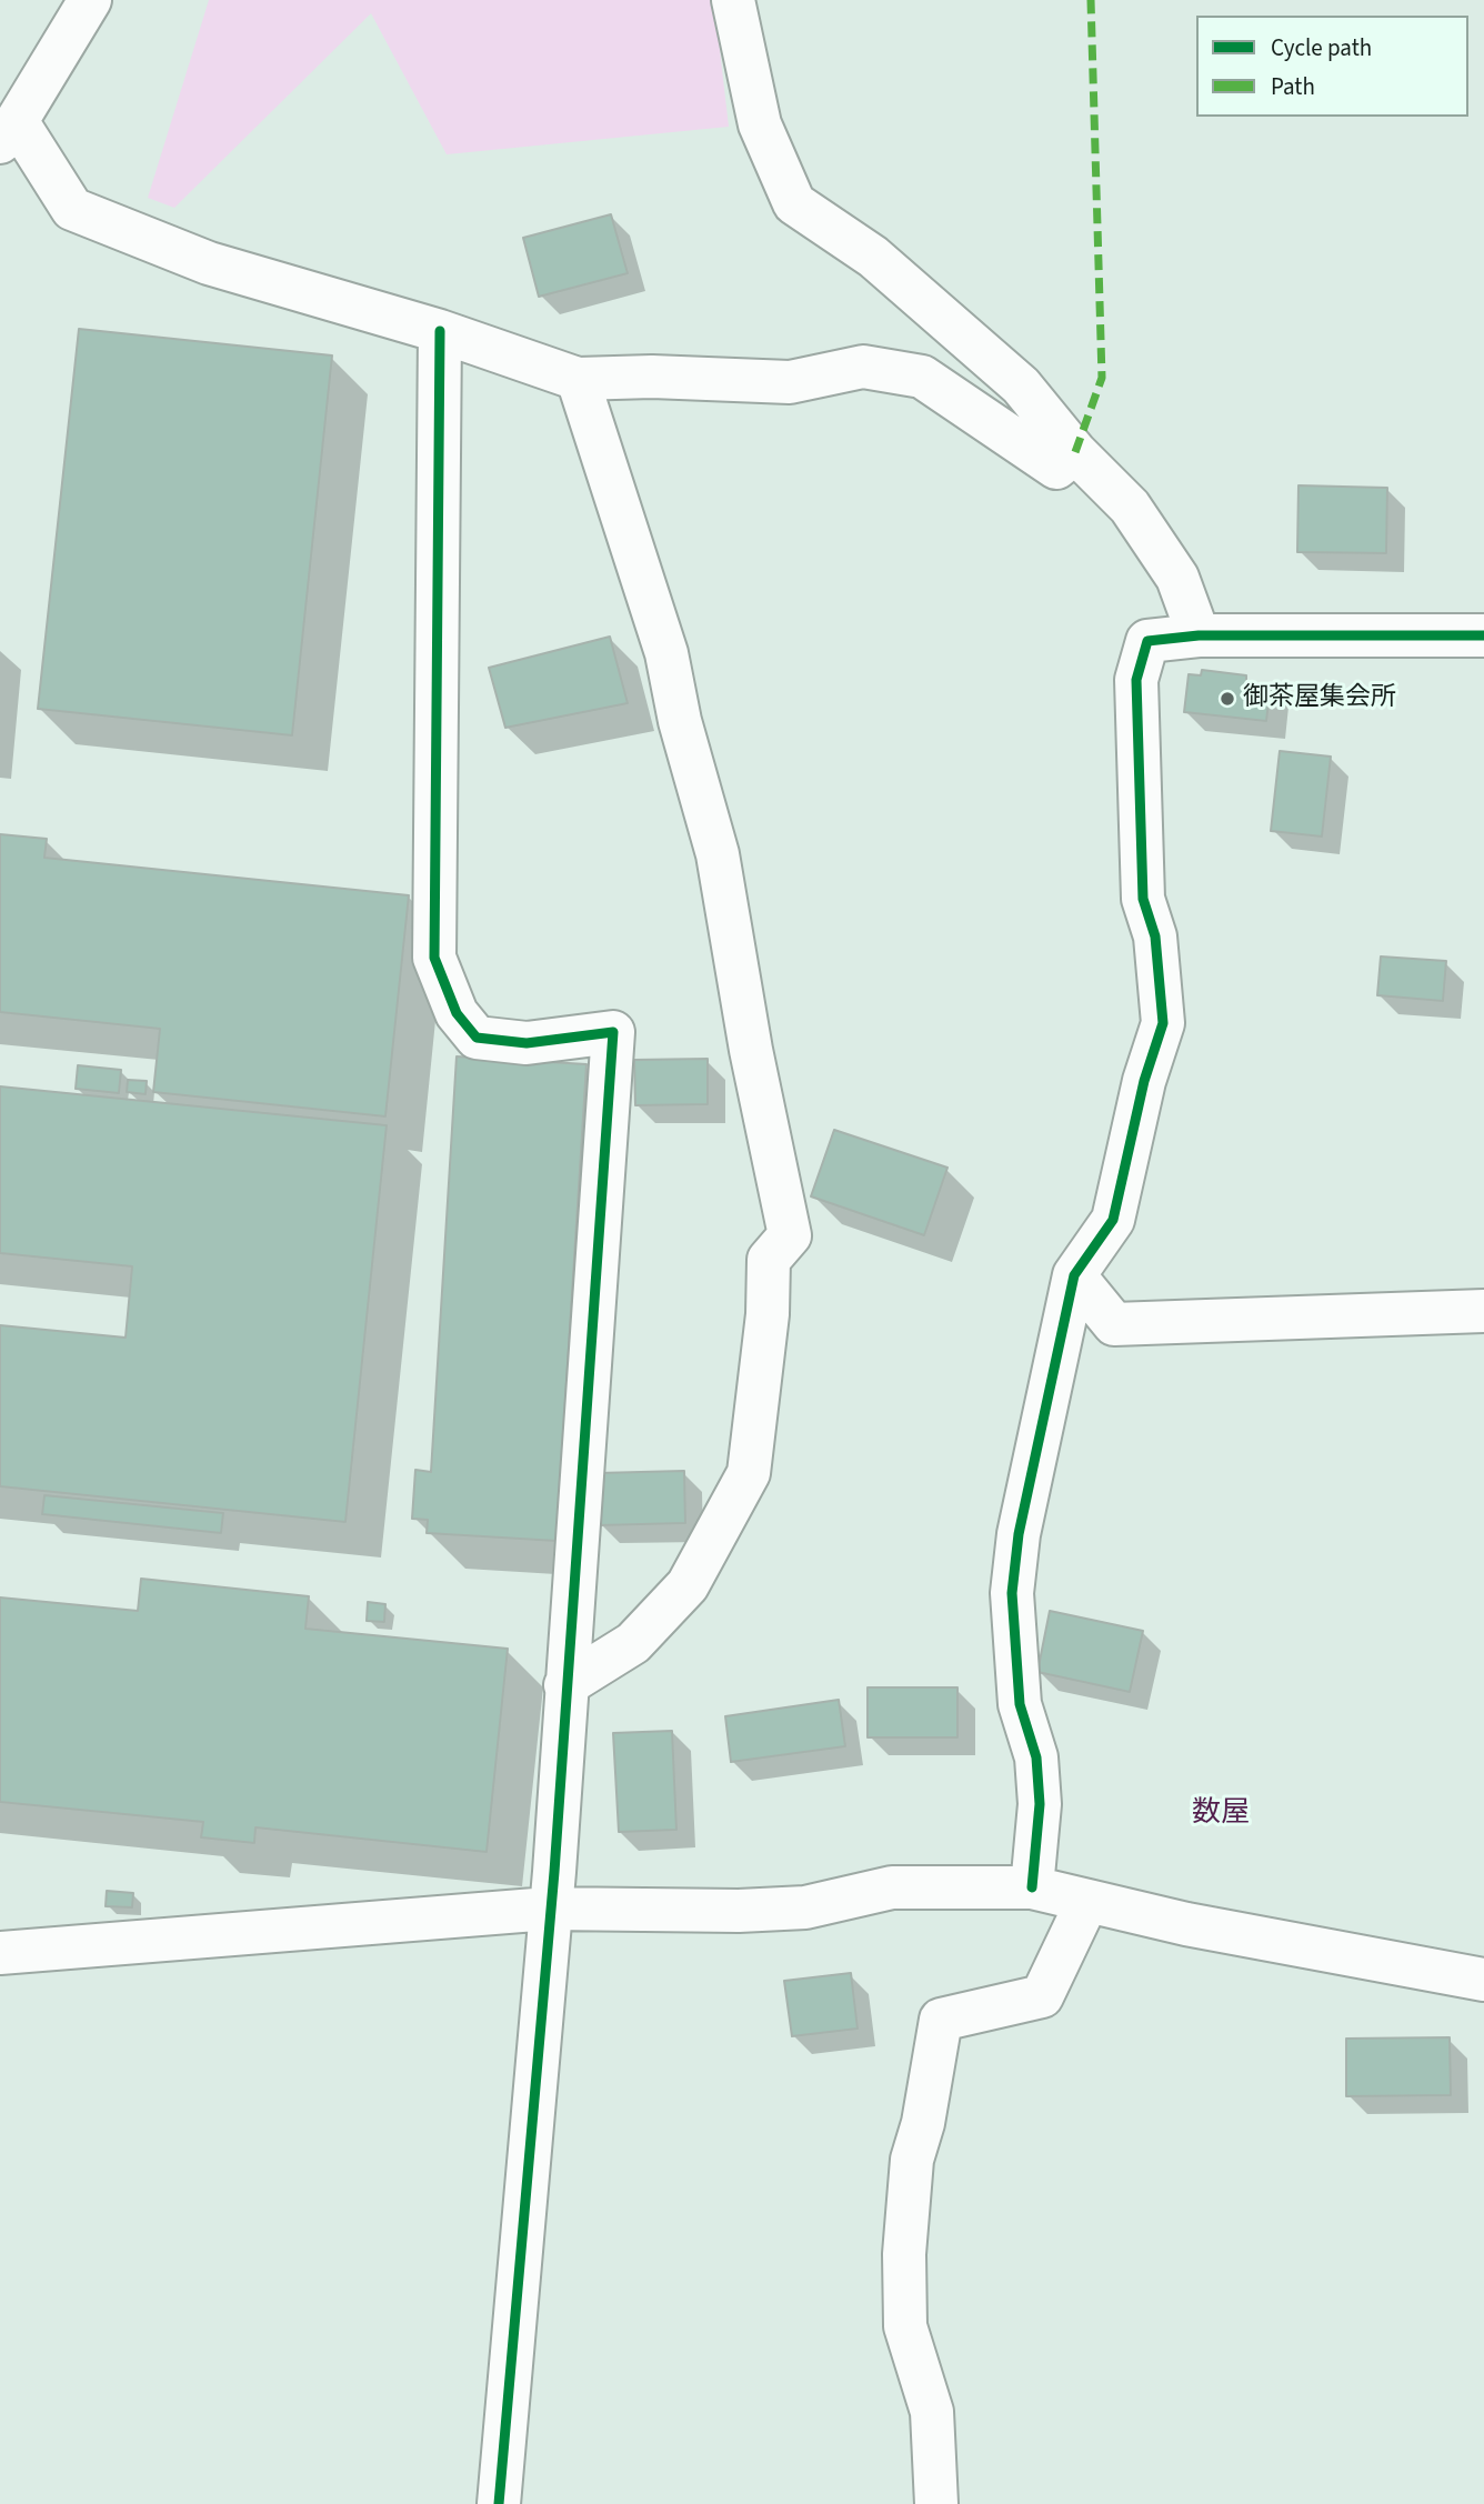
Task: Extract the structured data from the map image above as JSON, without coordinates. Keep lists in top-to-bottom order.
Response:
{
  "districts": ["数屋"],
  "places": ["御茶屋集会所"],
  "legend": ["Cycle path", "Path"]
}
